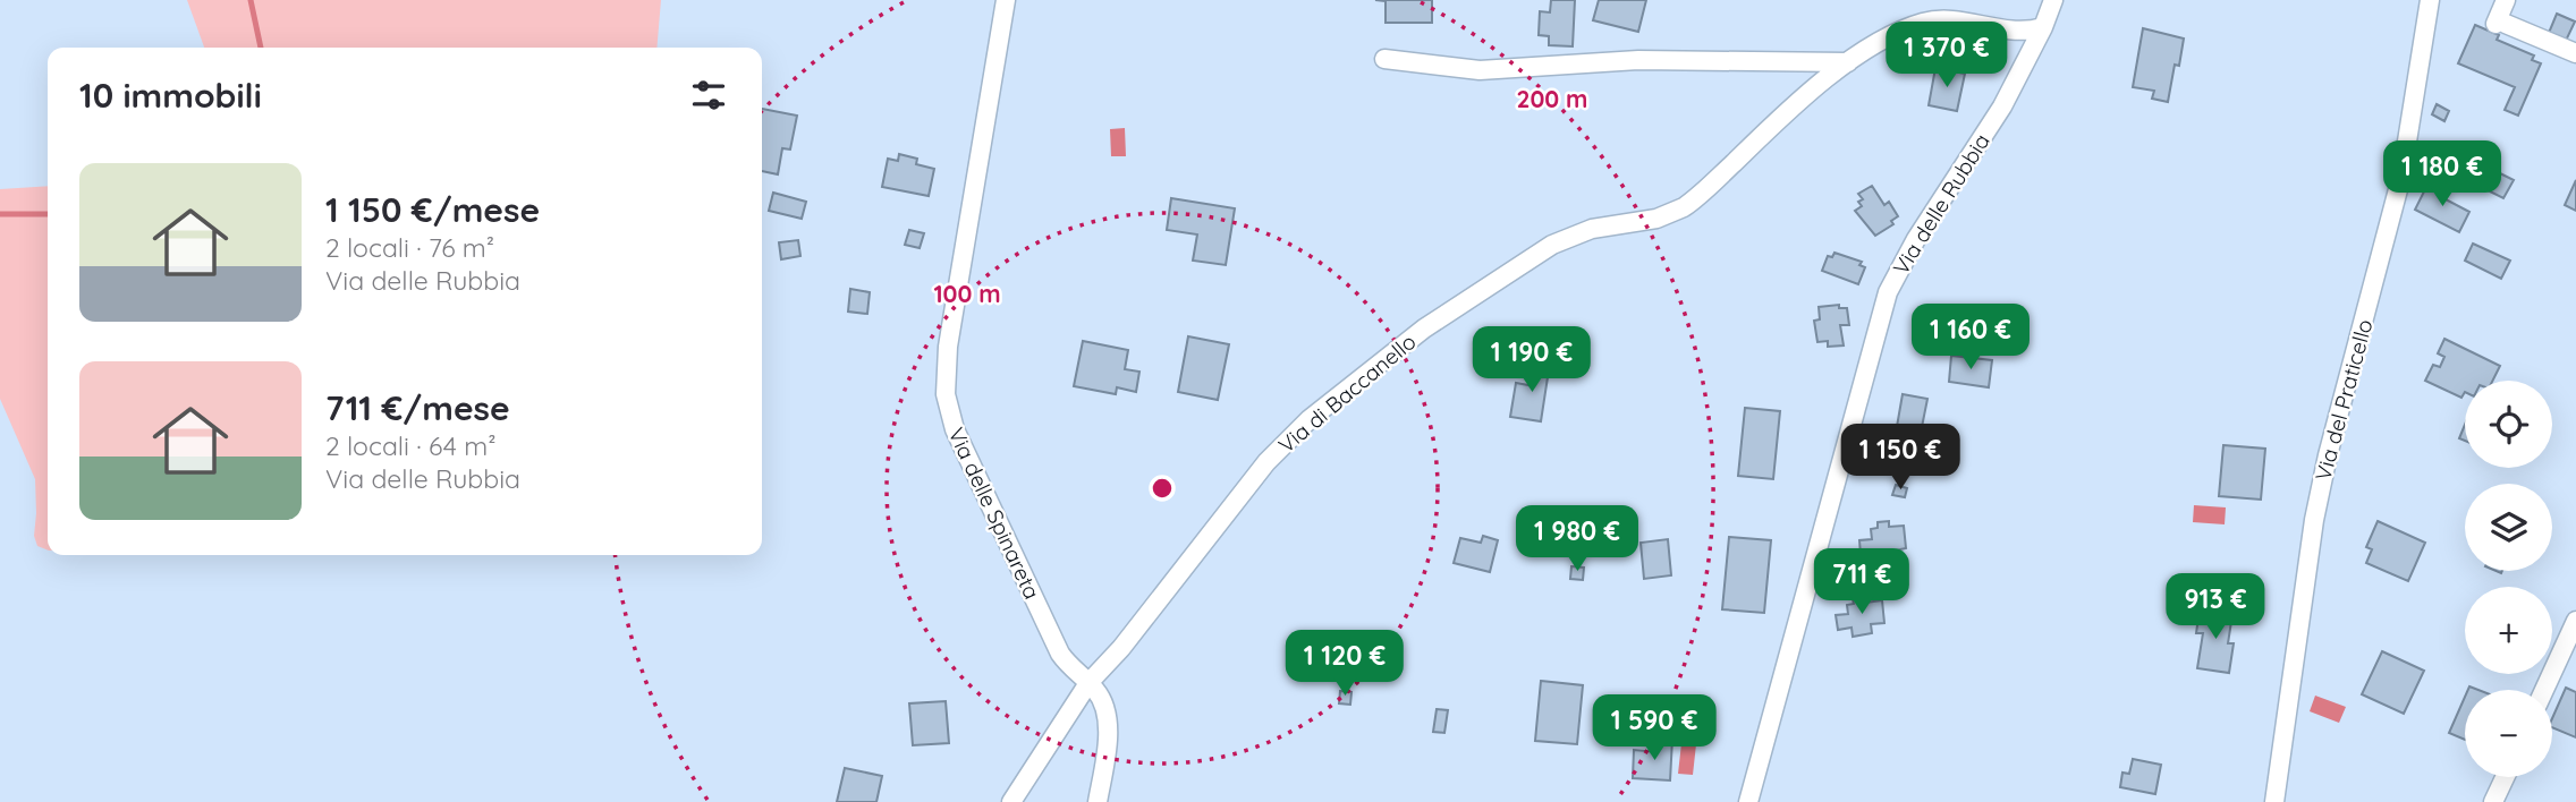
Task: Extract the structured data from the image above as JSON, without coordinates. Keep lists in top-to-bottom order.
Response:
{
  "streets": {
    "street": [
      "Via delle Rubbia",
      "Via di Baccanello",
      "Via del Praticello",
      "Via delle Spinareta"
    ]
  },
  "crossings": [
    ["Via delle Rubbia", "Via di Baccanello"],
    ["Via di Baccanello", "Via delle Spinareta"]
  ],
  "page": {
    "price": [
      "1 370 €",
      "1 180 €",
      "1 160 €",
      "1 190 €",
      "1 150 €",
      "1 980 €",
      "711 €",
      "913 €",
      "1 120 €",
      "1 590 €"
    ],
    "heading": "10 immobili",
    "list": [
      {
        "name": "1 150 €/mese",
        "note": "2 locali · 76 m² · Via delle Rubbia"
      },
      {
        "name": "711 €/mese",
        "note": "2 locali · 64 m² · Via delle Rubbia"
      }
    ],
    "map_buttons": ["+", "−"]
  },
  "rings": ["200 m", "100 m"]
}
